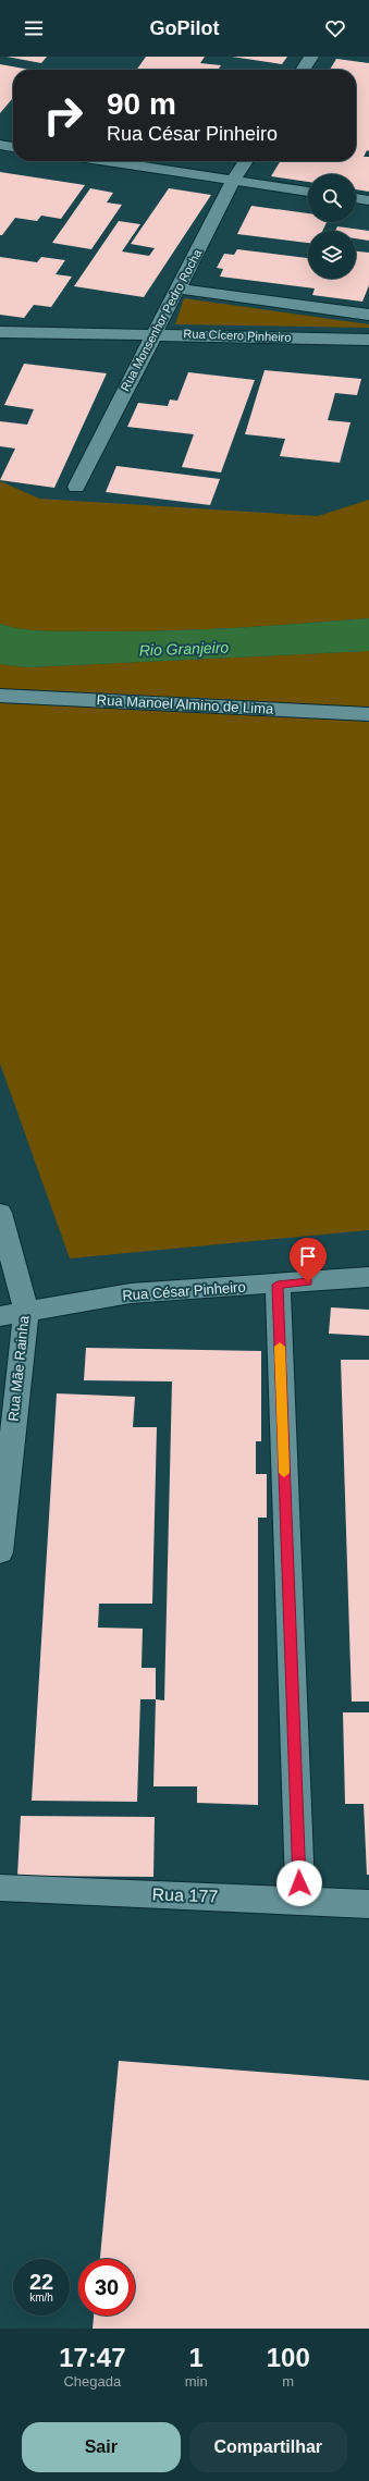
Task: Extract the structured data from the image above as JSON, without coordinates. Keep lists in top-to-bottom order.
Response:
{
  "streets": {
    "street": [
      "Rua Monsenhor Pedro Rocha",
      "Rua Cícero Pinheiro",
      "Rua Manoel Almino de Lima",
      "Rua César Pinheiro",
      "Rua Mãe Rainha",
      "Rua 177"
    ]
  },
  "crossings": [
    ["Rua Monsenhor Pedro Rocha", "Rua Cícero Pinheiro"],
    ["Rua César Pinheiro", "Rua Mãe Rainha"]
  ],
  "water": ["Rio Granjeiro"],
  "page": {
    "header": "GoPilot",
    "turn": ["90 m", "Rua César Pinheiro"],
    "speed": "22 km/h",
    "limit": "30",
    "eta": [
      "17:47",
      "Chegada",
      "1",
      "min",
      "100",
      "m"
    ],
    "buttons": ["Sair", "Compartilhar"]
  }
}
